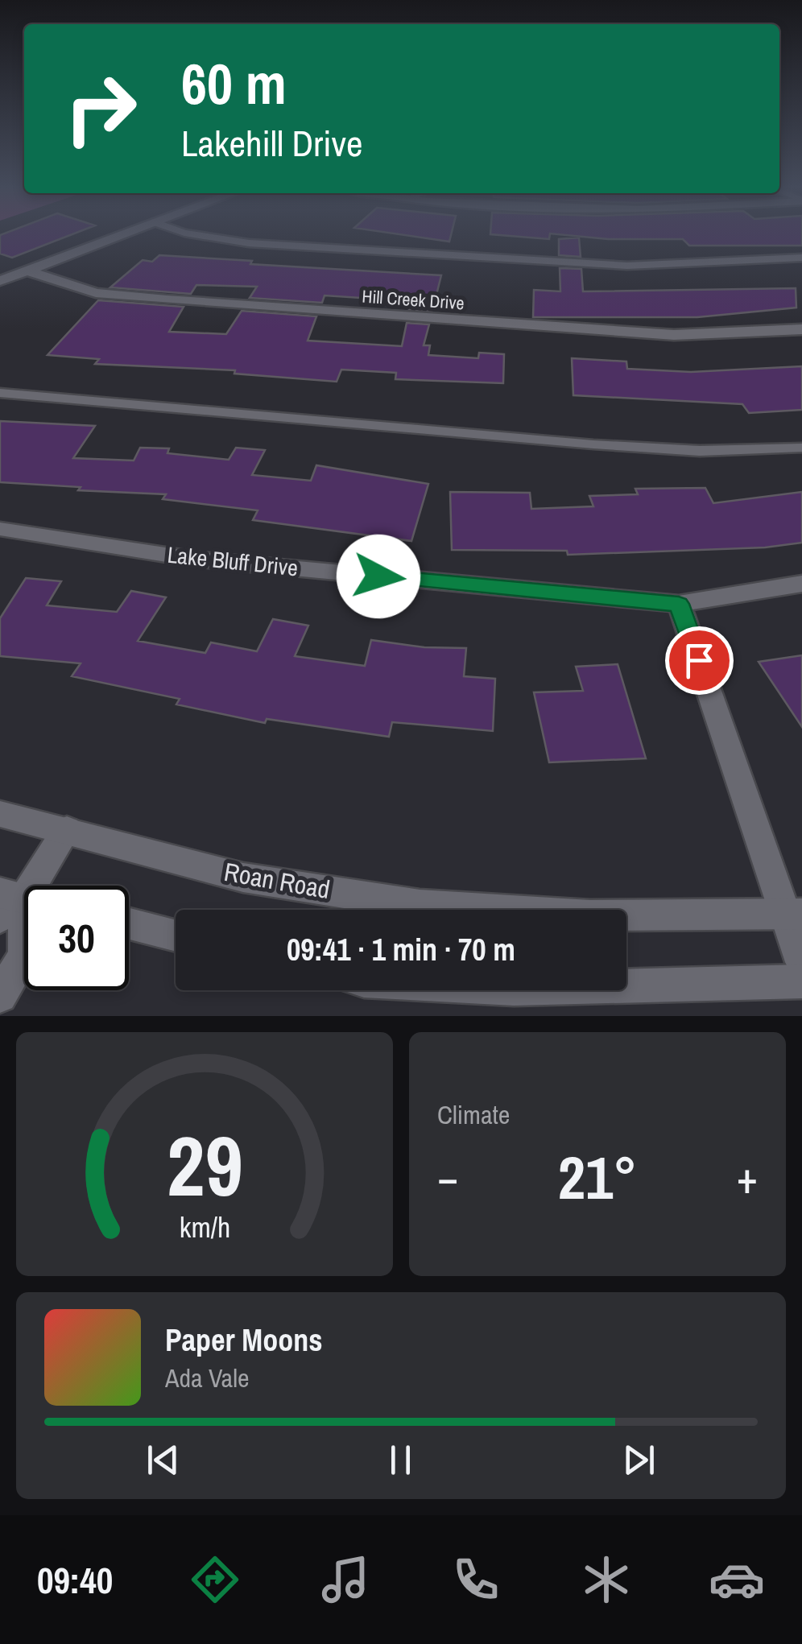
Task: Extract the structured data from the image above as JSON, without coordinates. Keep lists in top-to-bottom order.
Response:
{
  "streets": {
    "street": ["Hill Creek Drive", "Lake Bluff Drive", "Roan Road"]
  },
  "page": {
    "turn": ["60 m", "Lakehill Drive"],
    "limit": "30",
    "trip": "09:41 · 1 min · 70 m",
    "tile": "Climate",
    "heat": ["−", "21°", "+"],
    "song": ["Paper Moons", "Ada Vale"],
    "tabs": "09:40",
    "gauge": ["29", "km/h"]
  }
}
